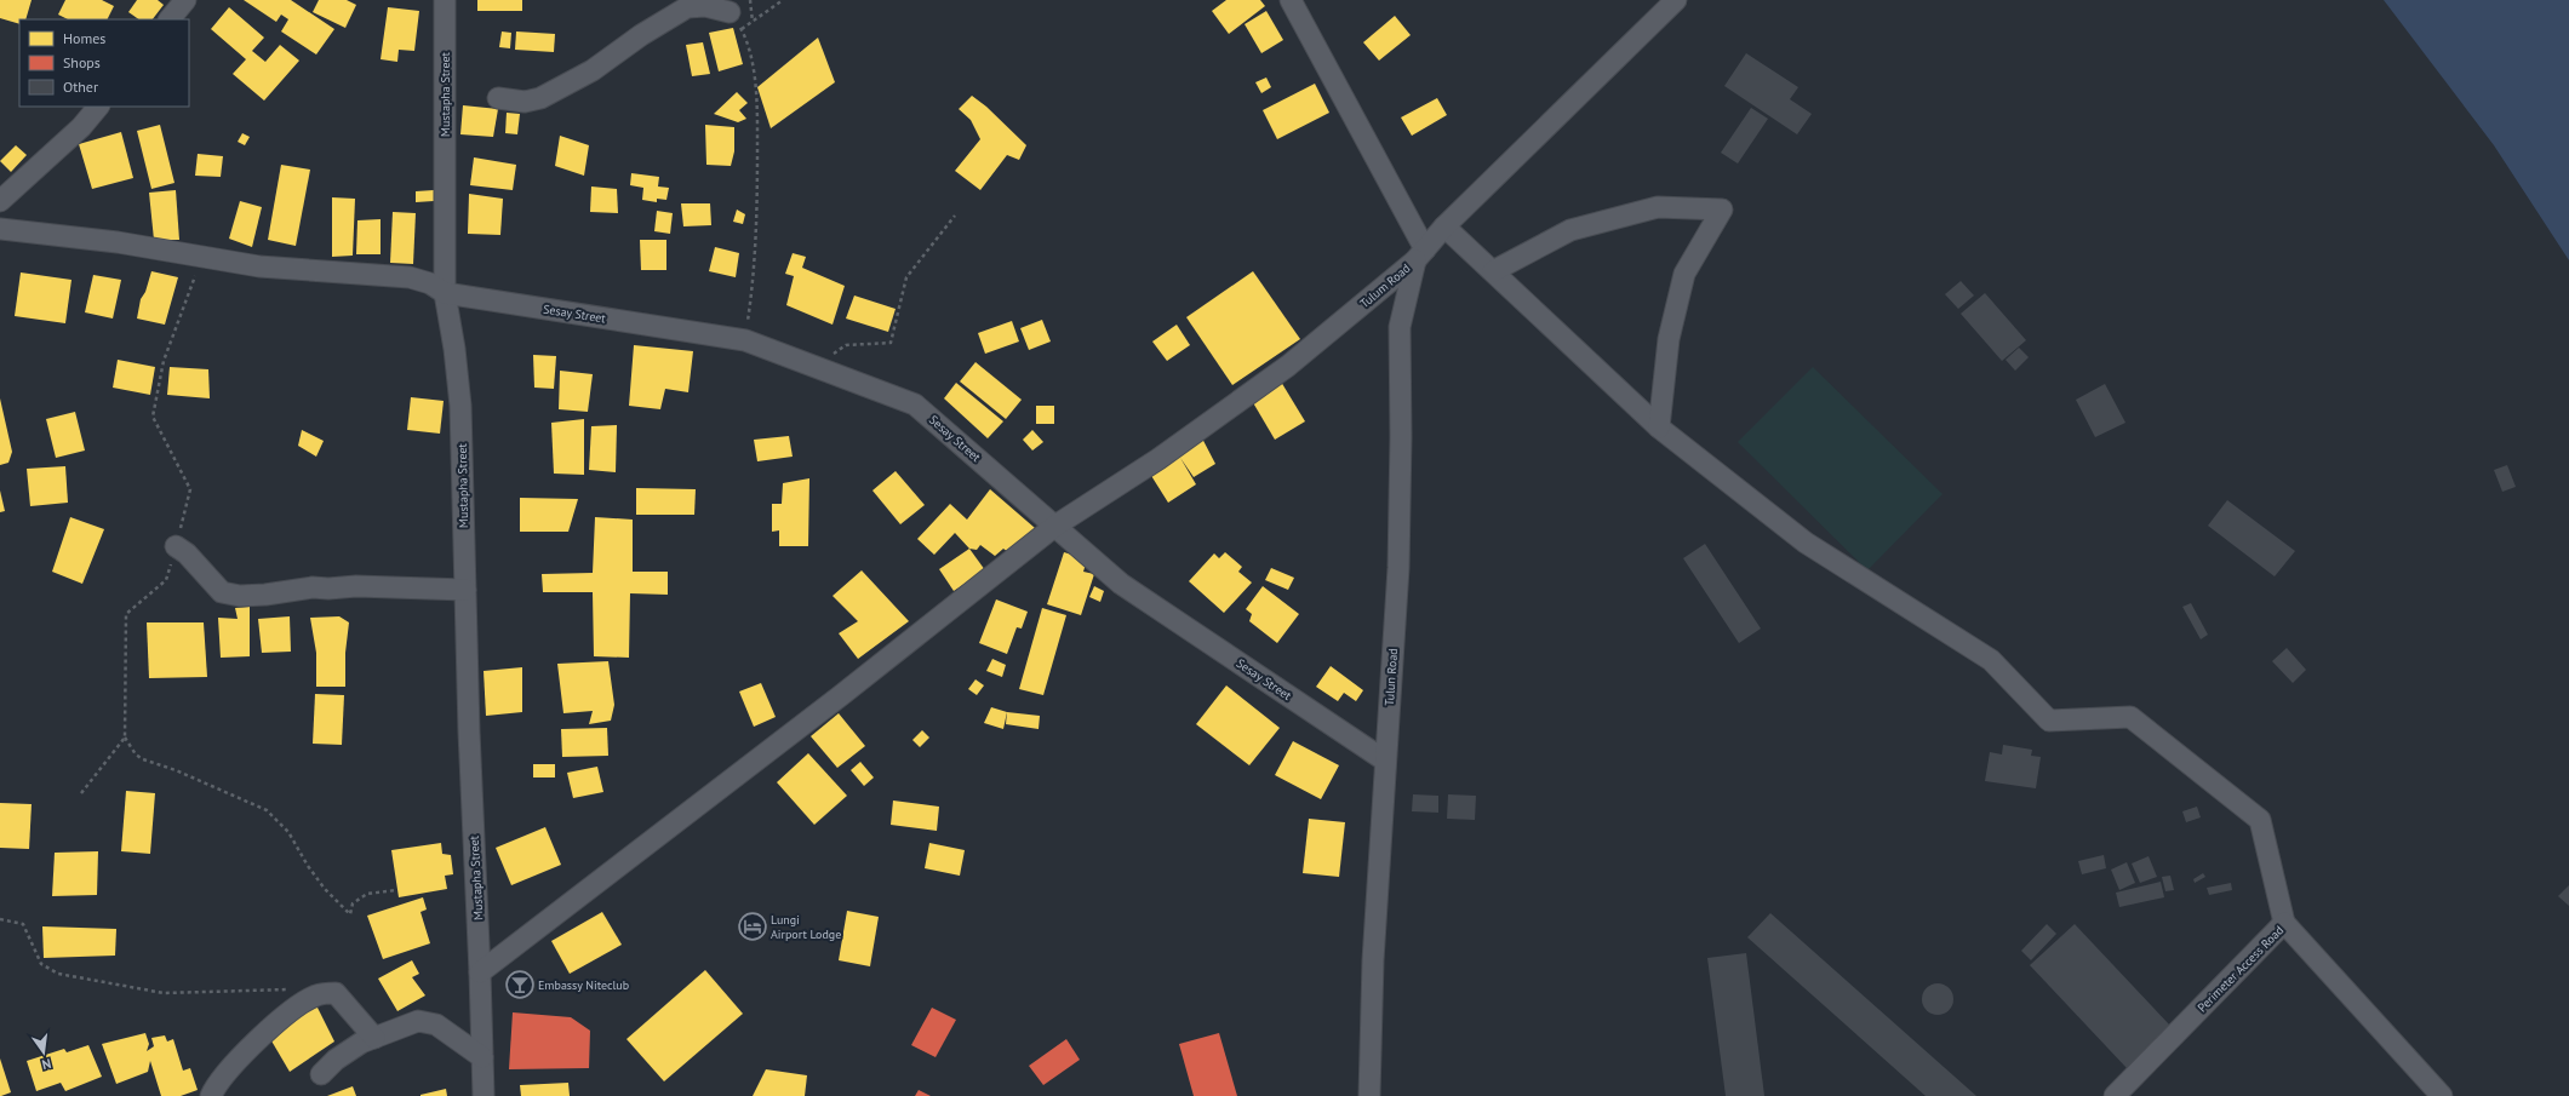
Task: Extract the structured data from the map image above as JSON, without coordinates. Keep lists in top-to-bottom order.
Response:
{
  "streets": {
    "street": [
      "Mustapha Street",
      "Tulum Road",
      "Sesay Street",
      "Tulun Road",
      "Perimeter Access Road"
    ]
  },
  "crossings": [
    ["Mustapha Street", "Tulum Road"],
    ["Mustapha Street", "Sesay Street"],
    ["Tulum Road", "Sesay Street"],
    ["Tulum Road", "Tulun Road"],
    ["Sesay Street", "Tulun Road"]
  ],
  "places": {
    "hotel": ["Lungi Airport Lodge"],
    "bar": ["Embassy Niteclub"]
  },
  "legend": ["Homes", "Shops", "Other"],
  "north": "bottom"
}
